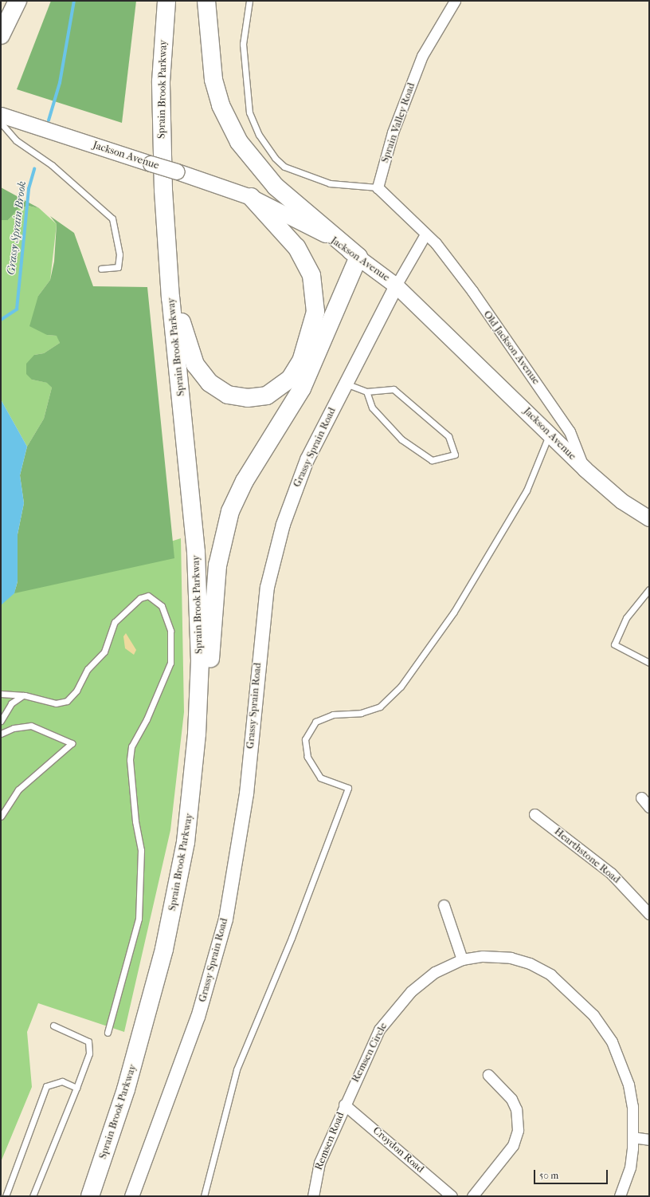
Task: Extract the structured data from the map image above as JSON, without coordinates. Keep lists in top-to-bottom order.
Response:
{
  "streets": {
    "highway": ["Sprain Brook Parkway"],
    "main road": ["Jackson Avenue"],
    "street": [
      "Sprain Valley Road",
      "Old Jackson Avenue",
      "Grassy Sprain Road",
      "Hearthstone Road",
      "Remsen Circle",
      "Remsen Road",
      "Croydon Road"
    ]
  },
  "crossings": [
    ["Jackson Avenue", "Old Jackson Avenue"],
    ["Jackson Avenue", "Grassy Sprain Road"],
    ["Old Jackson Avenue", "Grassy Sprain Road"],
    ["Remsen Circle", "Remsen Road"],
    ["Remsen Circle", "Croydon Road"],
    ["Remsen Road", "Croydon Road"]
  ],
  "water": ["Grassy Sprain Brook"],
  "scale_bar": "50 m"
}
